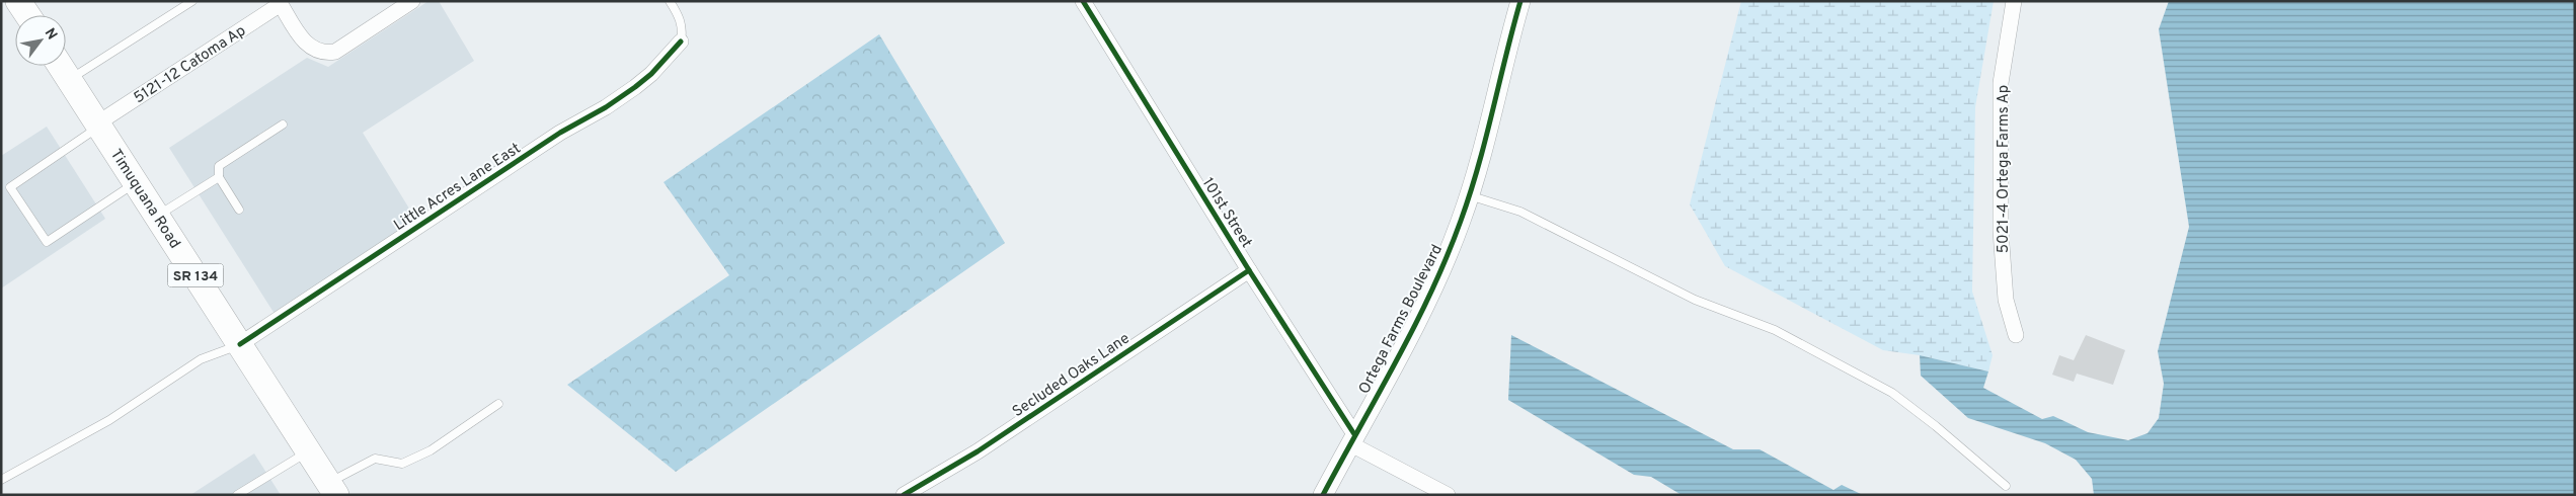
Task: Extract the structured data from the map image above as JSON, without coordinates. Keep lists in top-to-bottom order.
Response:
{
  "streets": {
    "main road": ["Timuquana Road", "SR 134"],
    "street": [
      "5121-12 Catoma Ap",
      "5021-4 Ortega Farms Ap",
      "Little Acres Lane East",
      "101st Street",
      "Ortega Farms Boulevard",
      "Secluded Oaks Lane"
    ]
  },
  "crossings": [
    ["5121-12 Catoma Ap", "Timuquana Road"],
    ["Little Acres Lane East", "Timuquana Road"],
    ["101st Street", "Ortega Farms Boulevard"],
    ["101st Street", "Secluded Oaks Lane"]
  ],
  "north": "top right"
}
